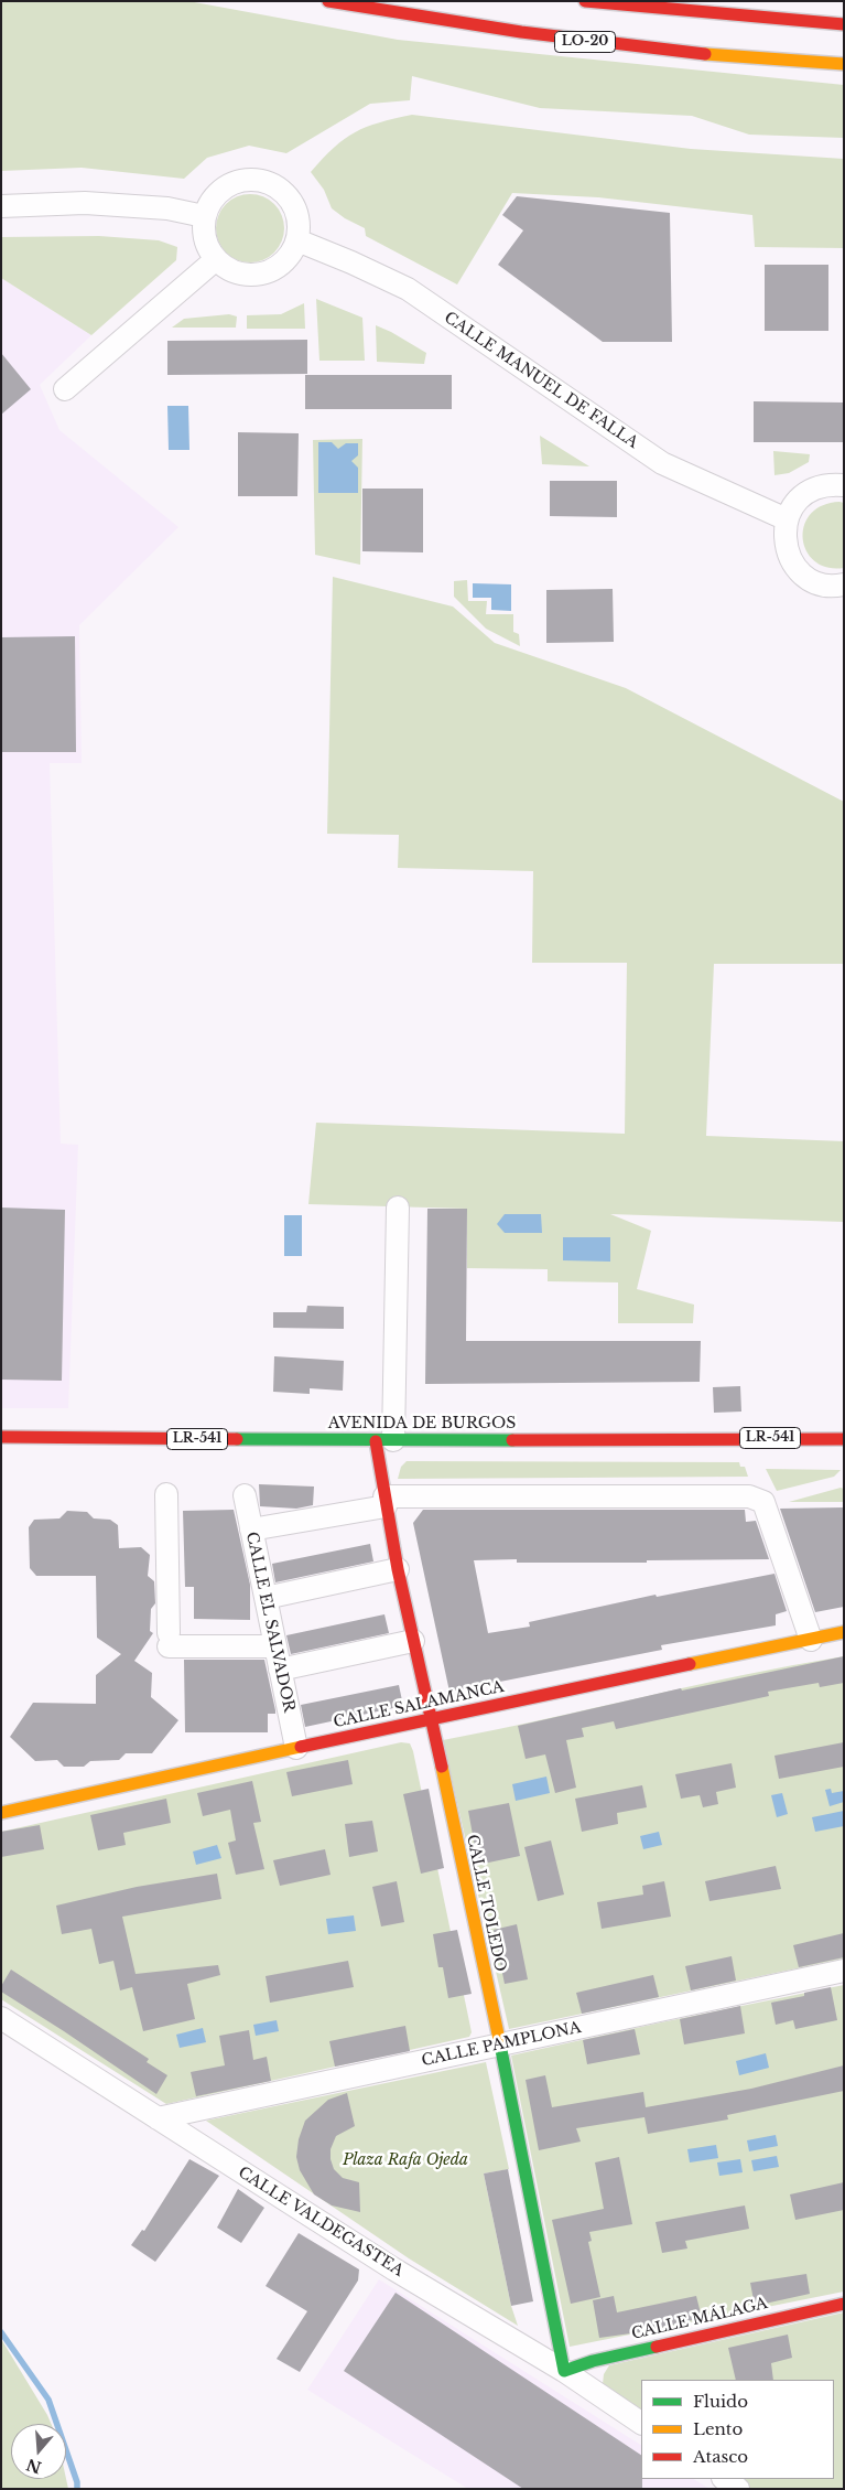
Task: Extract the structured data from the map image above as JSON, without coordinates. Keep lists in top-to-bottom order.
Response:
{
  "streets": {
    "main road": [
      "LO-20",
      "AVENIDA DE BURGOS",
      "LR-541",
      "CALLE SALAMANCA",
      "CALLE TOLEDO",
      "CALLE MÁLAGA"
    ],
    "street": [
      "CALLE MANUEL DE FALLA",
      "CALLE EL SALVADOR",
      "CALLE PAMPLONA",
      "CALLE VALDEGASTEA"
    ]
  },
  "crossings": [
    ["AVENIDA DE BURGOS", "CALLE TOLEDO"],
    ["CALLE EL SALVADOR", "CALLE SALAMANCA"],
    ["CALLE SALAMANCA", "CALLE TOLEDO"],
    ["CALLE TOLEDO", "CALLE PAMPLONA"],
    ["CALLE TOLEDO", "CALLE VALDEGASTEA"],
    ["CALLE TOLEDO", "CALLE MÁLAGA"],
    ["CALLE PAMPLONA", "CALLE VALDEGASTEA"],
    ["CALLE VALDEGASTEA", "CALLE MÁLAGA"]
  ],
  "parks": ["Plaza Rafa Ojeda"],
  "legend": ["Fluido", "Lento", "Atasco"],
  "north": "bottom"
}
